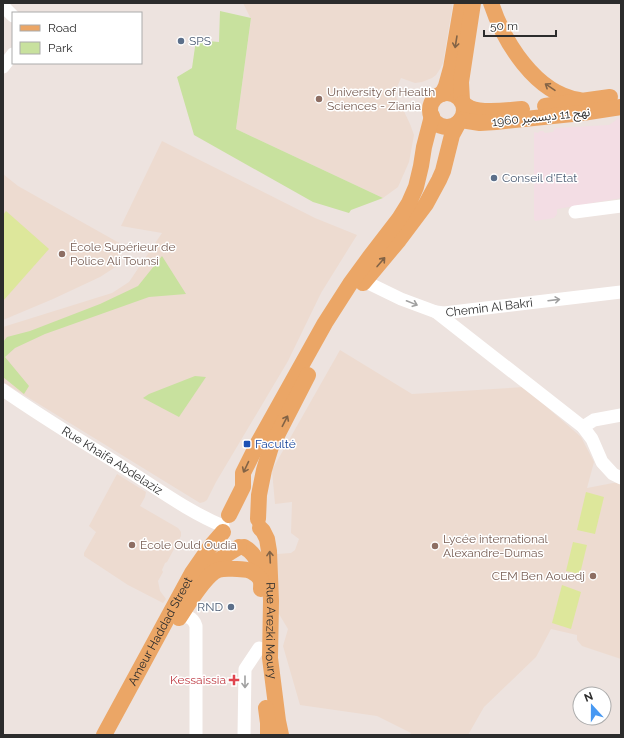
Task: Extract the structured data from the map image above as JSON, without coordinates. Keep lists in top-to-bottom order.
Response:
{
  "streets": {
    "main road": ["نهج 11 ديسمبر 1960", "Rue Arezki Moury", "Ameur Haddad Street"],
    "street": ["Chemin Al Bakri", "Rue Khaifa Abdelaziz"]
  },
  "crossings": [
    ["Rue Khaifa Abdelaziz", "Rue Arezki Moury"],
    ["Rue Khaifa Abdelaziz", "Ameur Haddad Street"],
    ["Rue Arezki Moury", "Ameur Haddad Street"]
  ],
  "one_way": ["Chemin Al Bakri"],
  "places": {
    "other": [
      "SPS",
      "University of Health Sciences - Ziania",
      "Conseil d'Etat",
      "École Supérieur de Police Ali Tounsi",
      "École Ould Oudia",
      "Lycée international Alexandre-Dumas",
      "CEM Ben Aouedj",
      "RND"
    ],
    "transit": ["Faculté"],
    "health": ["Kessaissia"]
  },
  "legend": ["Road", "Park"],
  "scale_bar": "50 m",
  "north": "top"
}
